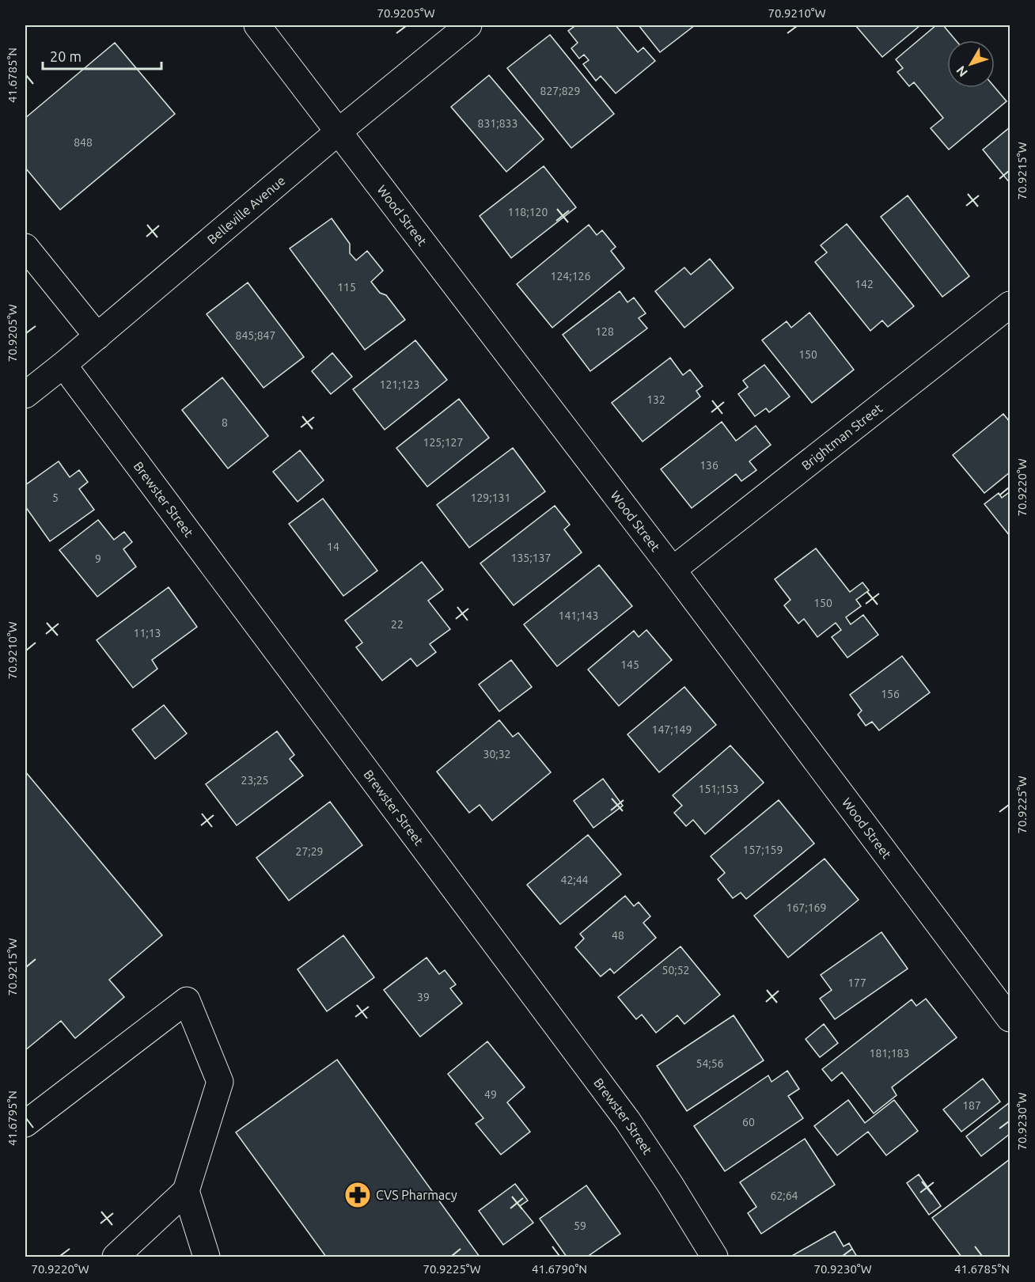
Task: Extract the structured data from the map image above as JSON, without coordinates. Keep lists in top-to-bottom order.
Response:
{
  "streets": {
    "street": [
      "Belleville Avenue",
      "Wood Street",
      "Brightman Street",
      "Brewster Street"
    ]
  },
  "crossings": [
    ["Belleville Avenue", "Wood Street"],
    ["Belleville Avenue", "Brewster Street"],
    ["Wood Street", "Brightman Street"]
  ],
  "places": {
    "pharmacy": ["CVS Pharmacy"]
  },
  "house_numbers": [
    "827;829",
    "831;833",
    "848",
    "118;120",
    "124;126",
    "142",
    "115",
    "128",
    "845;847",
    "150",
    "121;123",
    "132",
    "8",
    "125;127",
    "136",
    "5",
    "129;131",
    "14",
    "135;137",
    "9",
    "150",
    "141;143",
    "22",
    "11;13",
    "145",
    "156",
    "147;149",
    "30;32",
    "23;25",
    "151;153",
    "157;159",
    "27;29",
    "42;44",
    "167;169",
    "48",
    "50;52",
    "177",
    "39",
    "181;183",
    "54;56",
    "49",
    "187",
    "60",
    "62;64",
    "59"
  ],
  "scale_bar": "20 m",
  "north": "bottom left",
  "coordinates": [
    "70.9205°W",
    "70.9210°W",
    "41.6785°N",
    "70.9215°W",
    "70.9220°W",
    "70.9225°W",
    "41.6795°N",
    "70.9230°W",
    "41.6790°N"
  ]
}
